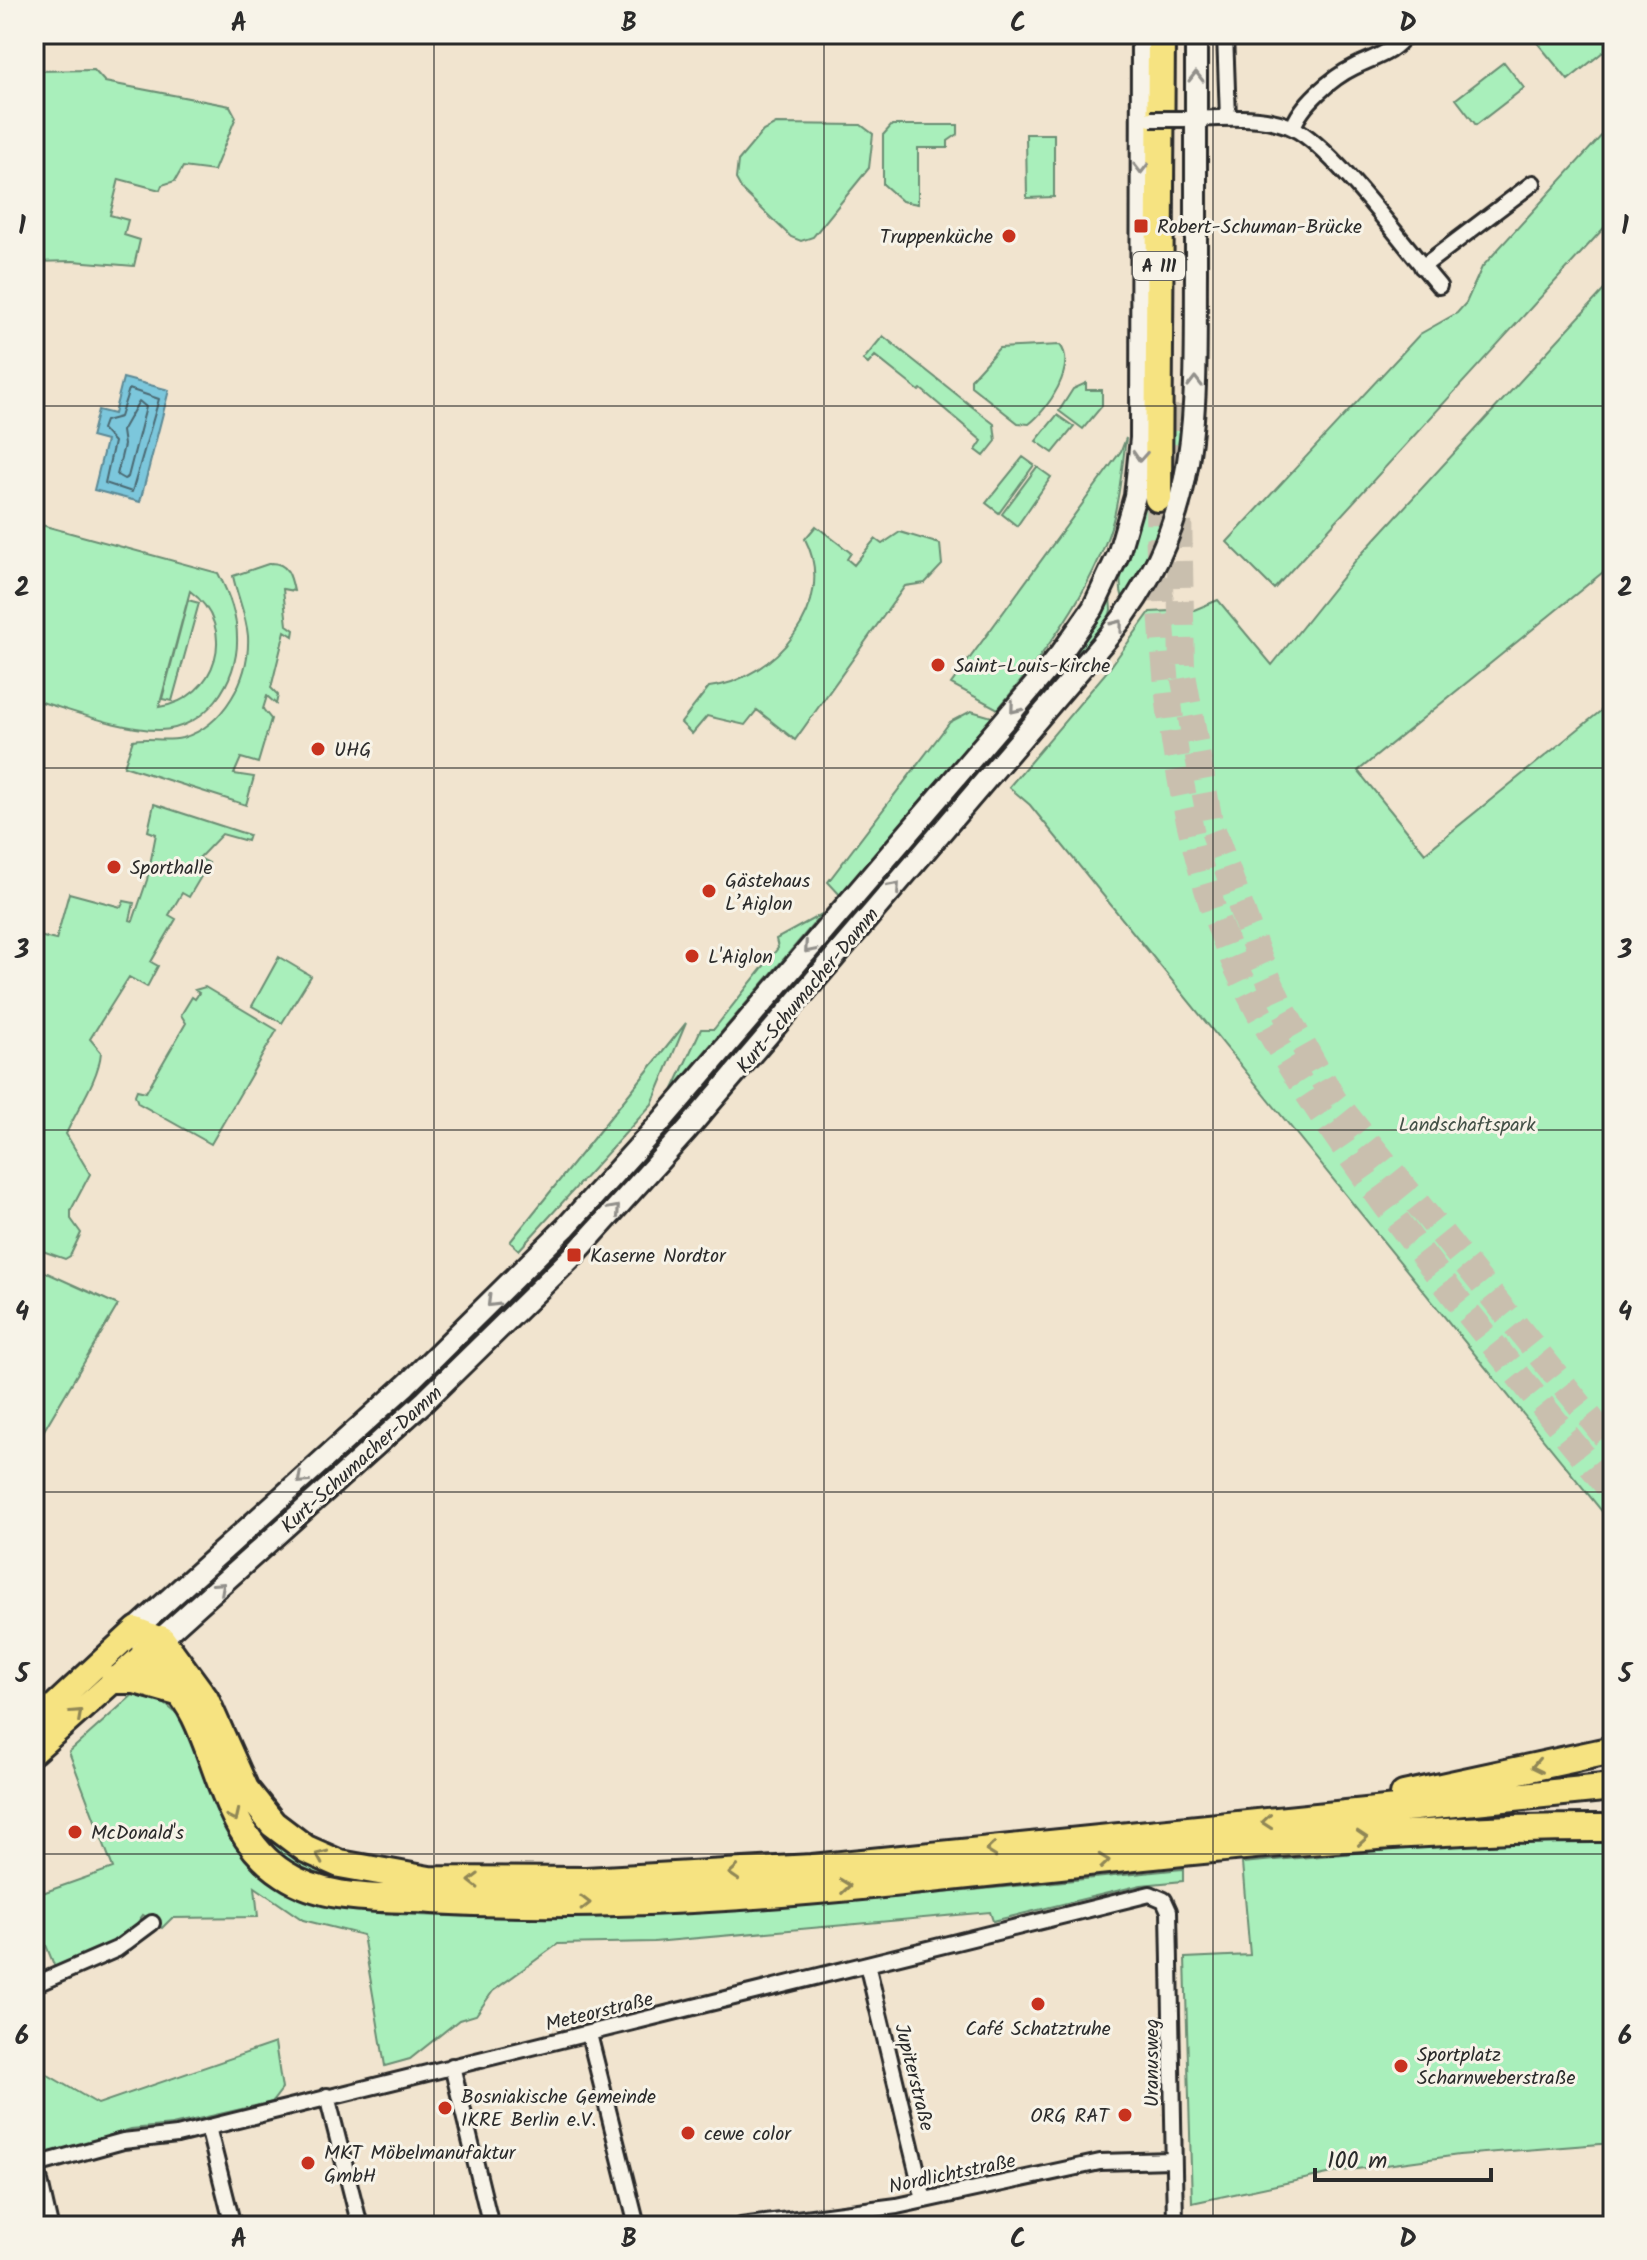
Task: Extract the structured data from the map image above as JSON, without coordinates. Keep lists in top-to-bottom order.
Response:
{
  "streets": {
    "highway": ["A 111"],
    "main road": ["Kurt-Schumacher-Damm"],
    "street": [
      "Meteorstraße",
      "Uranusweg",
      "Jupiterstraße",
      "Nordlichtstraße"
    ]
  },
  "crossings": [
    ["Meteorstraße", "Uranusweg"],
    ["Meteorstraße", "Jupiterstraße"],
    ["Uranusweg", "Nordlichtstraße"],
    ["Jupiterstraße", "Nordlichtstraße"]
  ],
  "parks": ["Landschaftspark"],
  "places": {
    "transit": ["Robert-Schuman-Brücke", "Kaserne Nordtor"],
    "other": [
      "Truppenküche",
      "Saint-Louis-Kirche",
      "UHG",
      "Sporthalle",
      "Gästehaus L’Aiglon",
      "L'Aiglon",
      "McDonald's",
      "Café Schatztruhe",
      "Sportplatz Scharnweberstraße",
      "Bosniakische Gemeinde IKRE Berlin e.V.",
      "ORG RAT",
      "cewe color",
      "MKT Möbelmanufaktur GmbH"
    ]
  },
  "scale_bar": "100 m",
  "grid": {
    "columns": [
      "A",
      "B",
      "C",
      "D"
    ],
    "rows": [
      "1",
      "2",
      "3",
      "4",
      "5",
      "6"
    ]
  }
}
